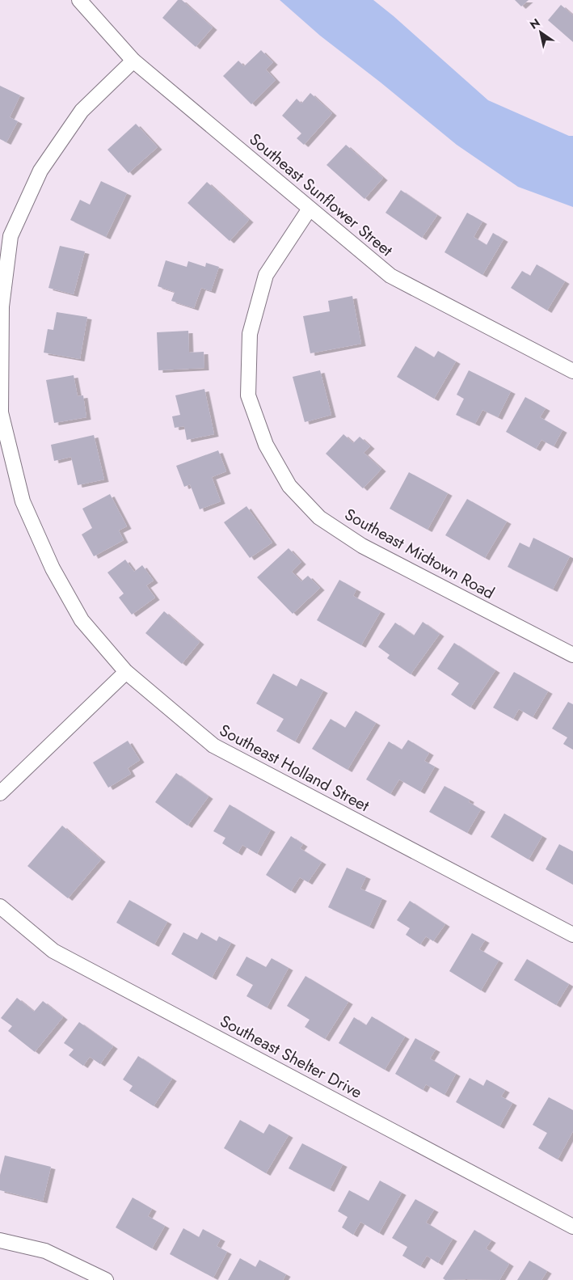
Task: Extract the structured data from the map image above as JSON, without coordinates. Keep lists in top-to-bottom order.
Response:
{
  "streets": {
    "street": [
      "Southeast Sunflower Street",
      "Southeast Midtown Road",
      "Southeast Holland Street",
      "Southeast Shelter Drive"
    ]
  },
  "crossings": [
    ["Southeast Sunflower Street", "Southeast Midtown Road"],
    ["Southeast Sunflower Street", "Southeast Holland Street"]
  ],
  "north": "top left"
}
